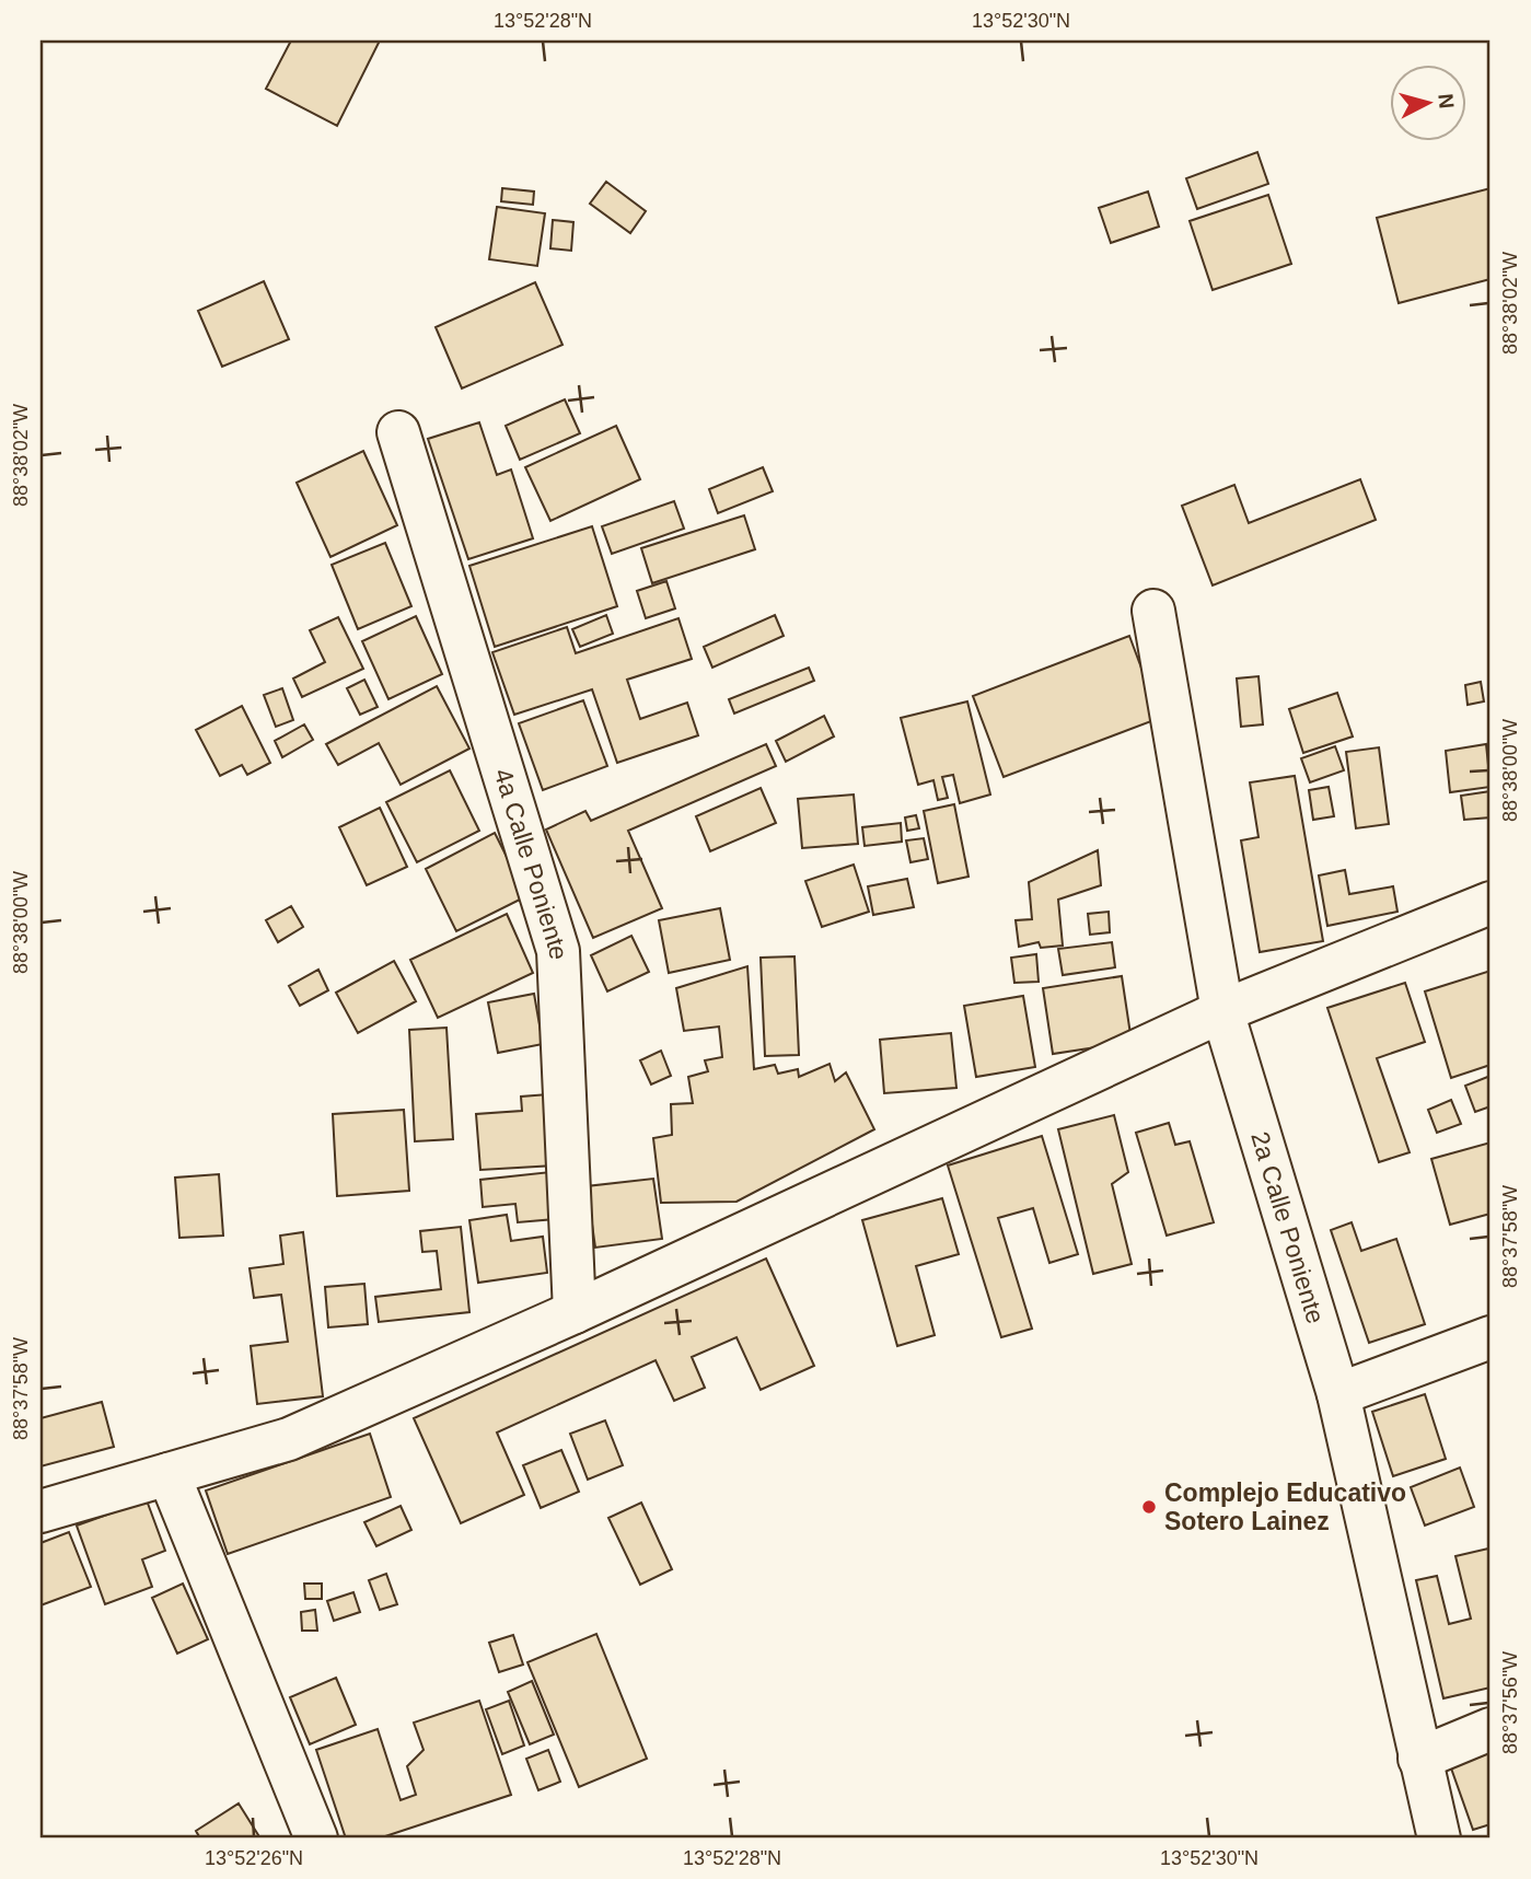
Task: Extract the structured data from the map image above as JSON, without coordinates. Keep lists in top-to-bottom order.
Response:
{
  "streets": {
    "street": ["4a Calle Poniente", "2a Calle Poniente"]
  },
  "places": ["Complejo Educativo Sotero Lainez"],
  "north": "right",
  "coordinates": [
    "13°52'28\"N",
    "13°52'30\"N",
    "88°38'02\"W",
    "88°38'00\"W",
    "88°37'58\"W",
    "88°37'56\"W",
    "13°52'26\"N"
  ]
}
